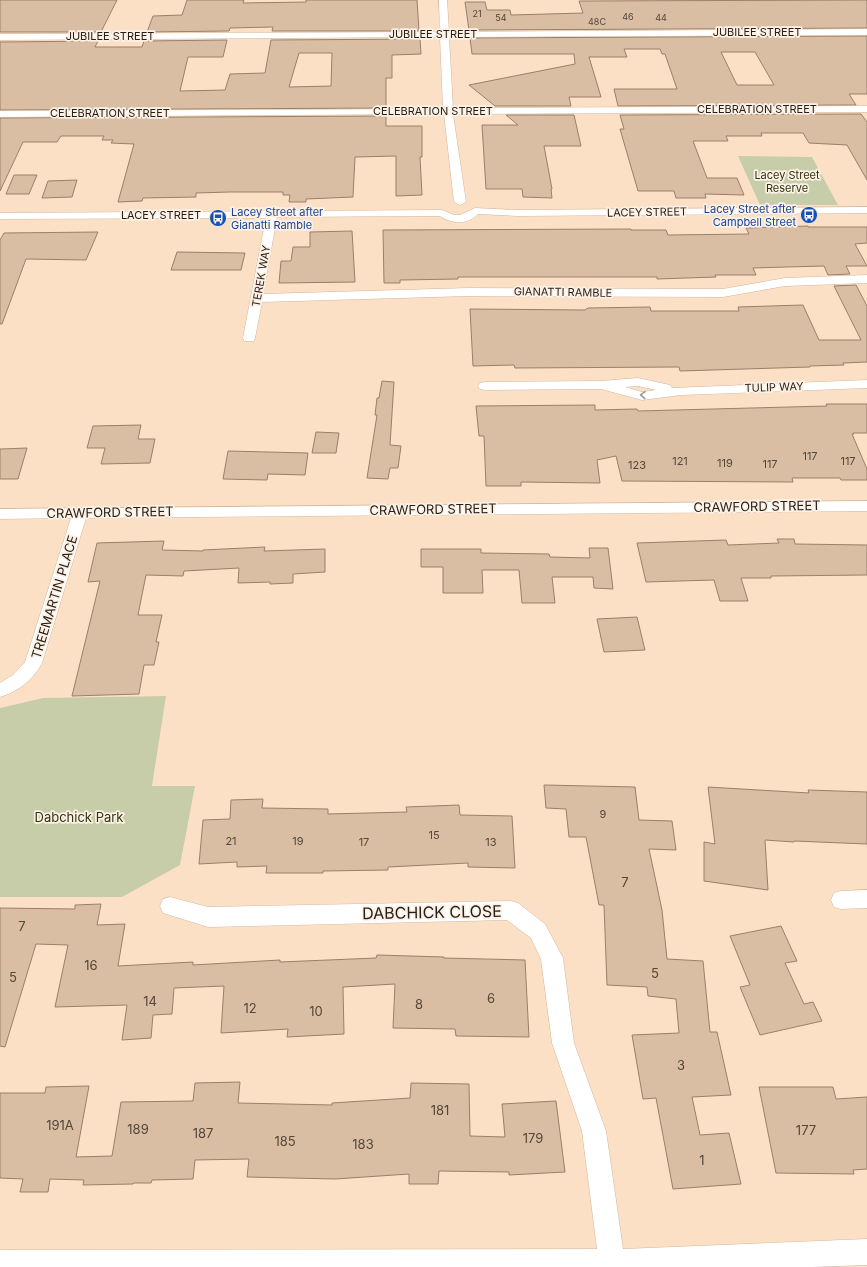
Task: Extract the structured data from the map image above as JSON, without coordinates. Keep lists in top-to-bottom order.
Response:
{
  "streets": {
    "street": [
      "JUBILEE STREET",
      "CELEBRATION STREET",
      "LACEY STREET",
      "TEREK WAY",
      "GIANATTI RAMBLE",
      "TULIP WAY",
      "CRAWFORD STREET",
      "TREEMARTIN PLACE",
      "DABCHICK CLOSE"
    ]
  },
  "crossings": [
    ["LACEY STREET", "TEREK WAY"],
    ["TEREK WAY", "GIANATTI RAMBLE"],
    ["CRAWFORD STREET", "TREEMARTIN PLACE"]
  ],
  "parks": ["Lacey Street Reserve", "Dabchick Park"],
  "places": {
    "bus stop": ["Lacey Street after Campbell Street", "Lacey Street after Gianatti Ramble"]
  },
  "house_numbers": [
    "21",
    "46",
    "54",
    "44",
    "48C",
    "117",
    "121",
    "117",
    "119",
    "117",
    "123",
    "9",
    "15",
    "21",
    "19",
    "17",
    "13",
    "7",
    "7",
    "16",
    "5",
    "5",
    "6",
    "14",
    "8",
    "12",
    "10",
    "3",
    "181",
    "191A",
    "189",
    "177",
    "187",
    "179",
    "185",
    "183",
    "1"
  ]
}
